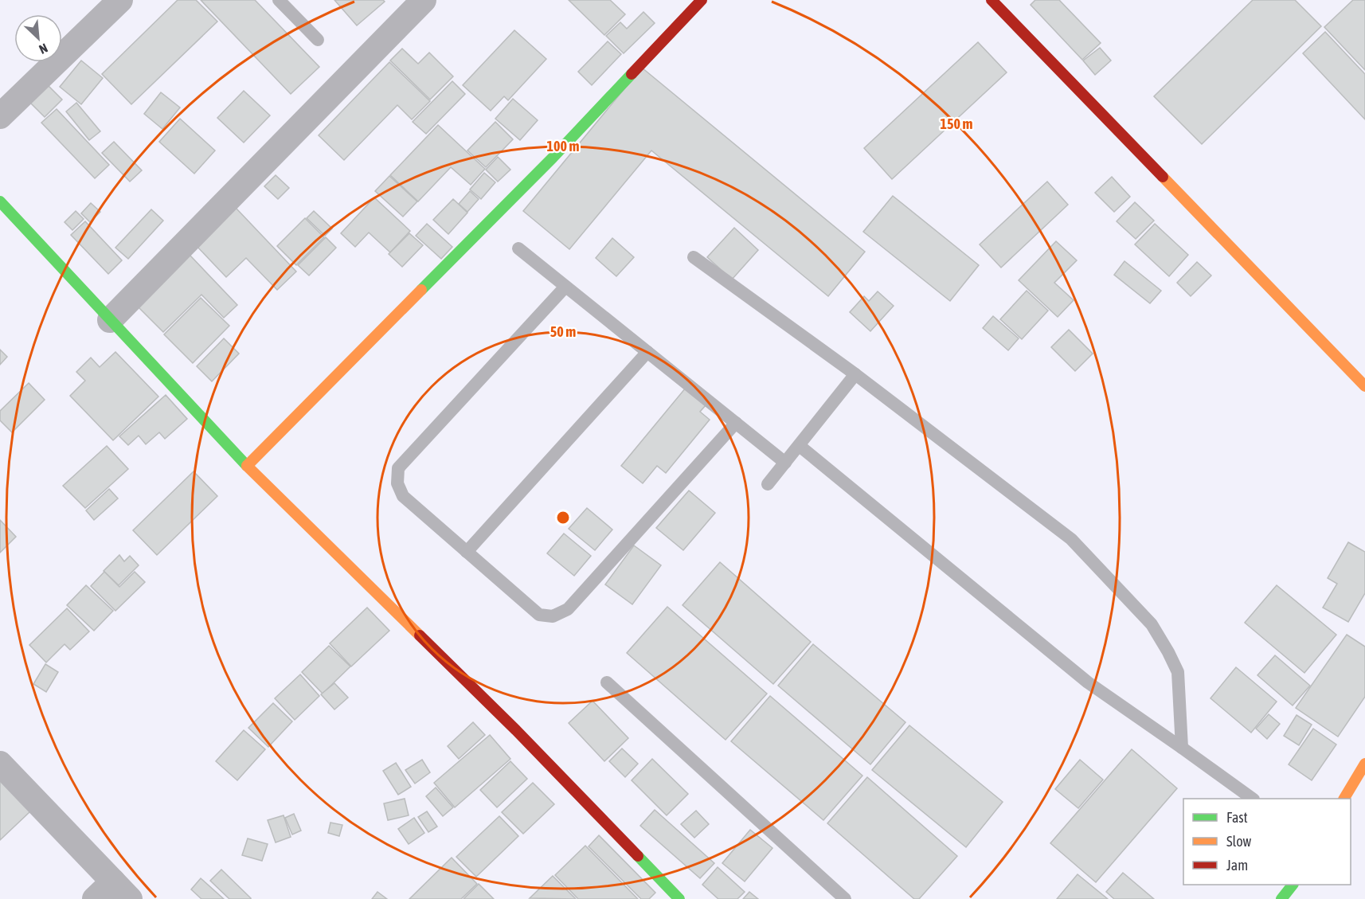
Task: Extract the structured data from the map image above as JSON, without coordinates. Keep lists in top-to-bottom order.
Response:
{
  "legend": ["Fast", "Slow", "Jam"],
  "north": "bottom right",
  "rings": ["150 m", "100 m", "50 m"]
}
